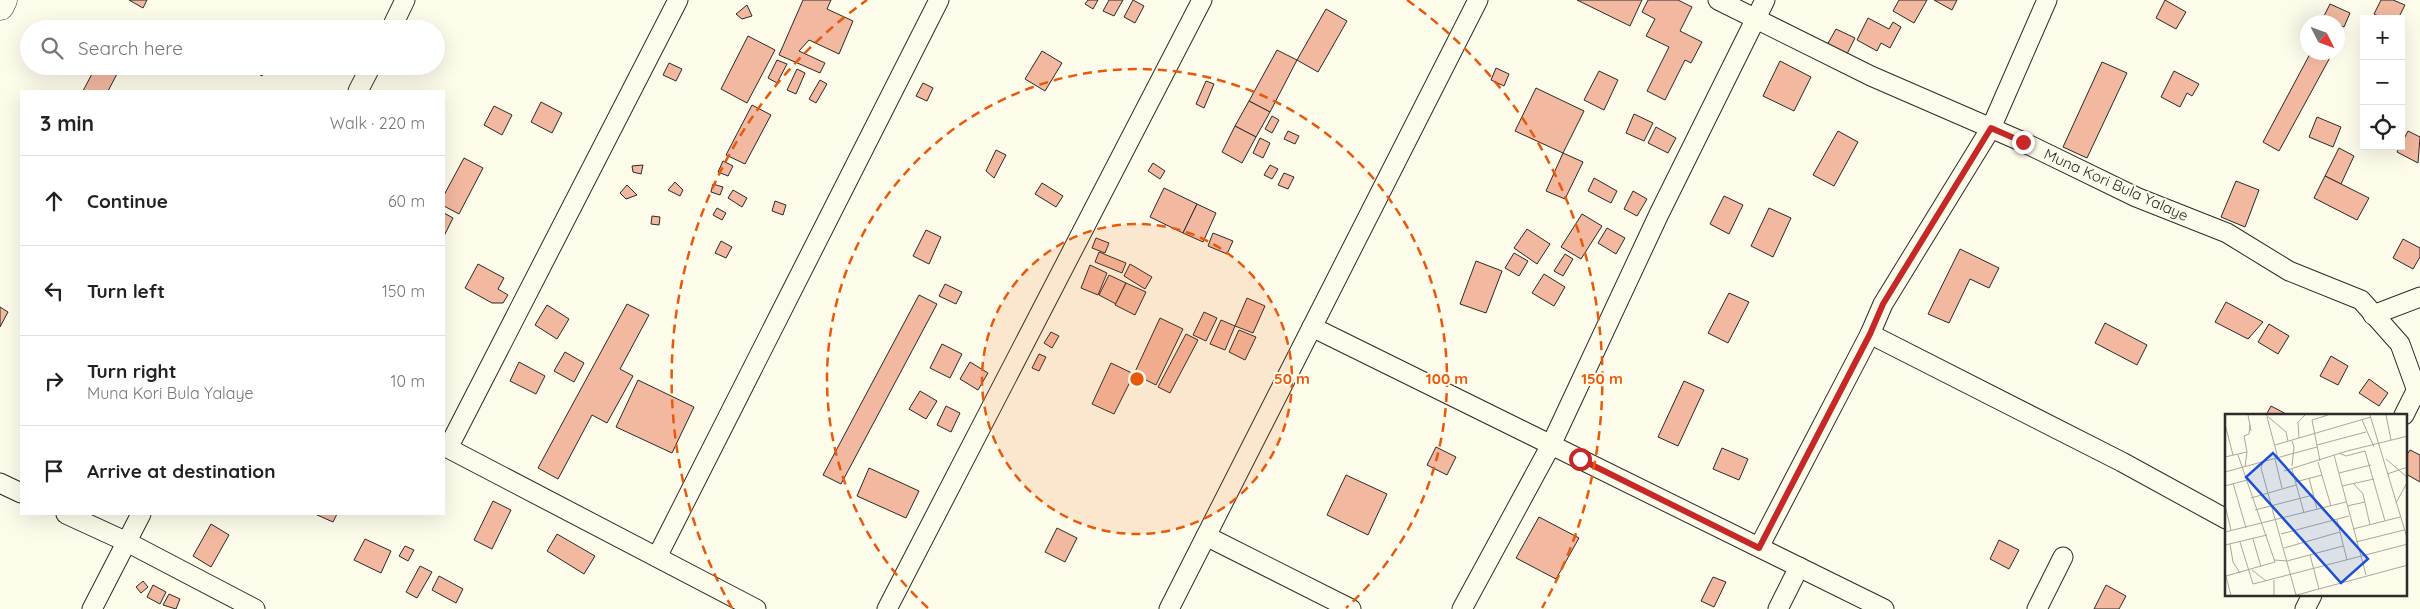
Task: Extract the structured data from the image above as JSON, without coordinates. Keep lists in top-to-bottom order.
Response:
{
  "streets": {
    "street": ["Muna Kori Bula Yalaye"]
  },
  "north": "bottom right",
  "page": {
    "map_buttons": ["+", "−"],
    "search": "Search here",
    "heading": ["3 min", "Walk · 220 m"],
    "list": [
      ["Continue", "60 m"],
      ["Turn left", "150 m"],
      ["Turn right", "Muna Kori Bula Yalaye", "10 m"],
      "Arrive at destination"
    ]
  },
  "rings": ["50 m", "100 m", "150 m"]
}
